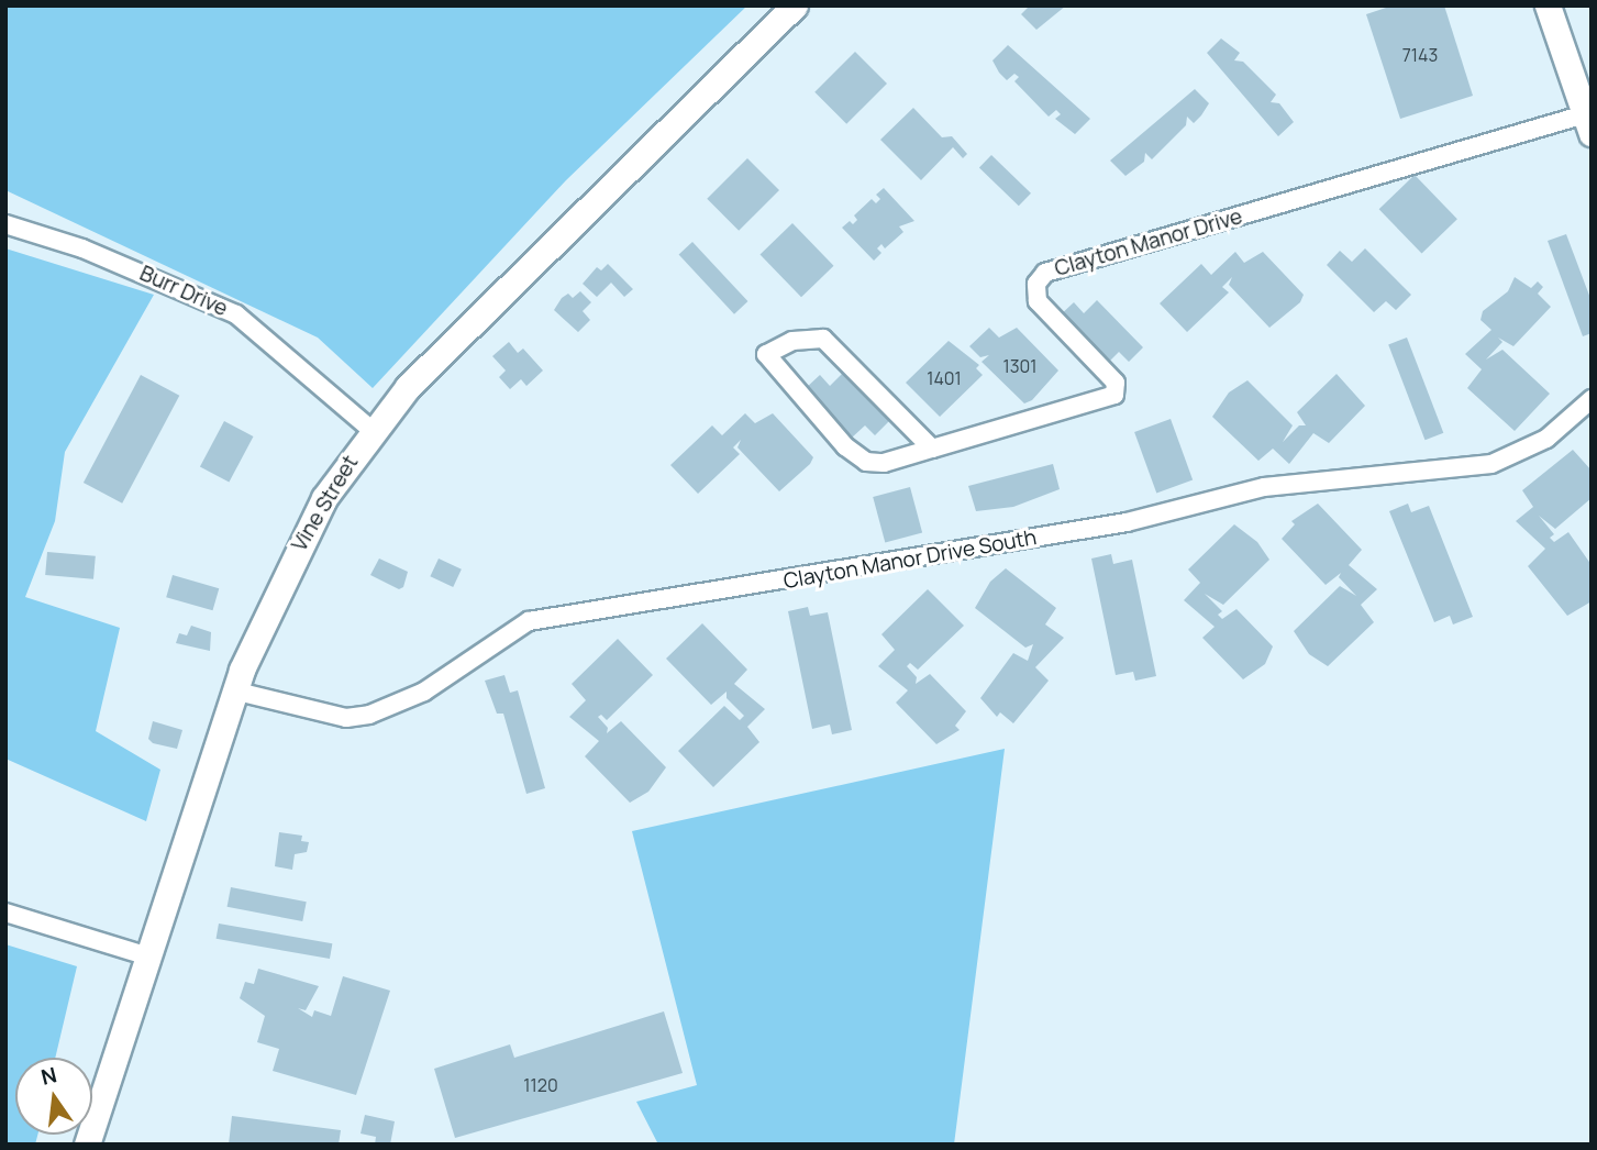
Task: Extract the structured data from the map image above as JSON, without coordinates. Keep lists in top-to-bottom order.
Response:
{
  "streets": {
    "street": [
      "Clayton Manor Drive",
      "Burr Drive",
      "Vine Street",
      "Clayton Manor Drive South"
    ]
  },
  "crossings": [
    ["Burr Drive", "Vine Street"],
    ["Vine Street", "Clayton Manor Drive South"]
  ],
  "house_numbers": [
    "7143",
    "1301",
    "1401",
    "1120"
  ],
  "north": "top"
}
